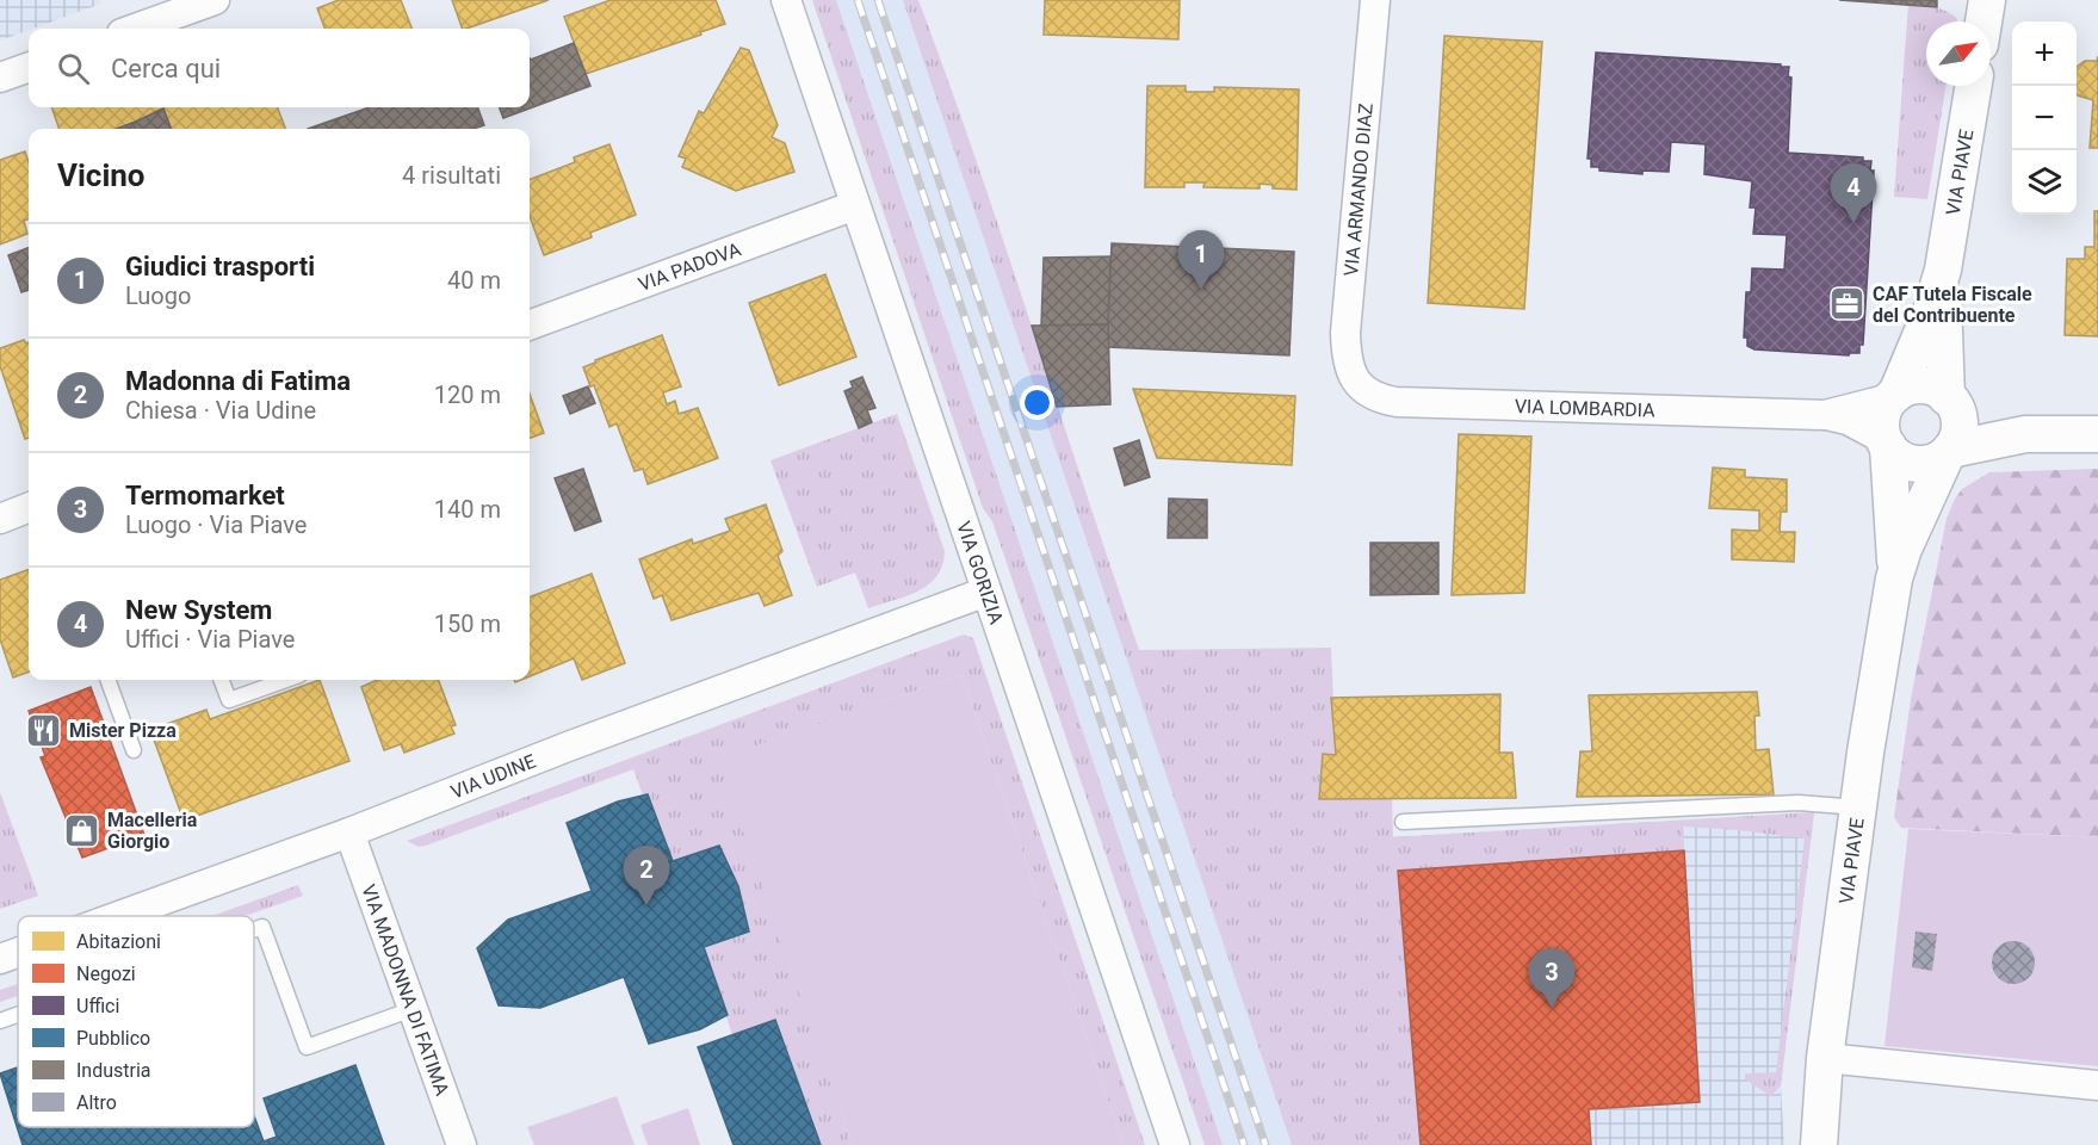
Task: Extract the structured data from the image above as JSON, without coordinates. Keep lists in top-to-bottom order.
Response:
{
  "streets": {
    "street": [
      "VIA PIAVE",
      "VIA ARMANDO DIAZ",
      "VIA PADOVA",
      "VIA LOMBARDIA",
      "VIA GORIZIA",
      "VIA UDINE",
      "VIA MADONNA DI FATIMA"
    ]
  },
  "crossings": [
    ["VIA PIAVE", "VIA LOMBARDIA"],
    ["VIA ARMANDO DIAZ", "VIA LOMBARDIA"],
    ["VIA PADOVA", "VIA GORIZIA"],
    ["VIA GORIZIA", "VIA UDINE"],
    ["VIA UDINE", "VIA MADONNA DI FATIMA"]
  ],
  "places": {
    "office": ["CAF Tutela Fiscale del Contribuente"],
    "restaurant": ["Mister Pizza"],
    "shop": ["Macelleria Giorgio"]
  },
  "legend": [
    "Abitazioni",
    "Negozi",
    "Uffici",
    "Pubblico",
    "Industria",
    "Altro"
  ],
  "north": "top right",
  "page": {
    "map_buttons": ["+", "−"],
    "search": "Cerca qui",
    "heading": ["Vicino", "4 risultati"],
    "pins": [
      "4",
      "1",
      "2",
      "3"
    ],
    "list": [
      {
        "mark": "1",
        "name": "Giudici trasporti",
        "note": "Luogo",
        "value": "40 m"
      },
      {
        "mark": "2",
        "name": "Madonna di Fatima",
        "note": "Chiesa · Via Udine",
        "value": "120 m"
      },
      {
        "mark": "3",
        "name": "Termomarket",
        "note": "Luogo · Via Piave",
        "value": "140 m"
      },
      {
        "mark": "4",
        "name": "New System",
        "note": "Uffici · Via Piave",
        "value": "150 m"
      }
    ]
  }
}
